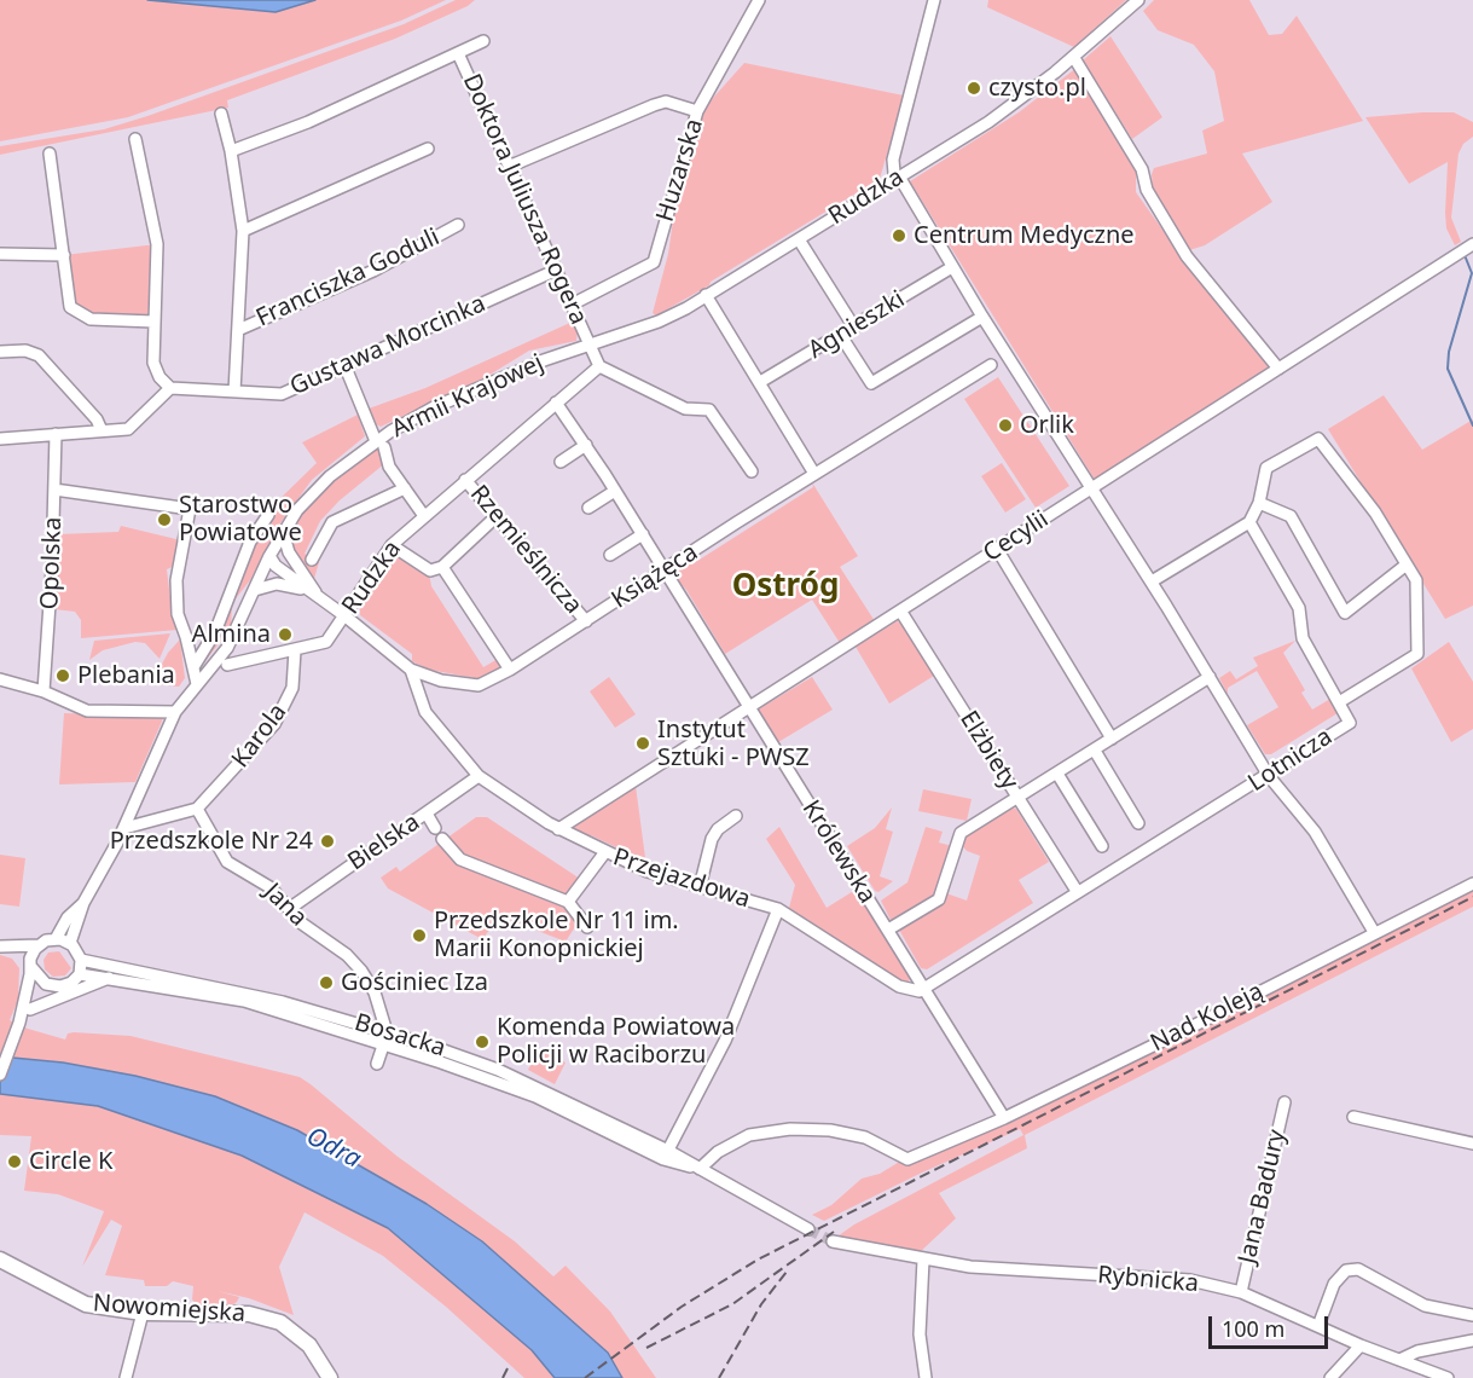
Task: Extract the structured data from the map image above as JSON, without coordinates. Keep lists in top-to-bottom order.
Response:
{
  "streets": {
    "main road": ["Nowomiejska"],
    "street": [
      "Huzarska",
      "Rudzka",
      "Doktora Juliusza Rogera",
      "Franciszka Goduli",
      "Agnieszki",
      "Gustawa Morcinka",
      "Armii Krajowej",
      "Cecylii",
      "Rzemieślnicza",
      "Opolska",
      "Książęca",
      "Karola",
      "Elżbiety",
      "Lotnicza",
      "Bielska",
      "Królewska",
      "Przejazdowa",
      "Jana",
      "Nad Koleją",
      "Bosacka",
      "Jana Badury",
      "Rybnicka"
    ]
  },
  "crossings": [
    ["Huzarska", "Doktora Juliusza Rogera"],
    ["Rudzka", "Doktora Juliusza Rogera"],
    ["Rudzka", "Armii Krajowej"],
    ["Rudzka", "Rzemieślnicza"],
    ["Rudzka", "Książęca"],
    ["Rudzka", "Karola"],
    ["Rudzka", "Królewska"],
    ["Doktora Juliusza Rogera", "Gustawa Morcinka"],
    ["Doktora Juliusza Rogera", "Armii Krajowej"],
    ["Armii Krajowej", "Książęca"],
    ["Armii Krajowej", "Bosacka"],
    ["Cecylii", "Elżbiety"],
    ["Cecylii", "Królewska"],
    ["Cecylii", "Przejazdowa"],
    ["Rzemieślnicza", "Książęca"],
    ["Książęca", "Królewska"],
    ["Książęca", "Przejazdowa"],
    ["Karola", "Jana"],
    ["Elżbiety", "Lotnicza"],
    ["Lotnicza", "Królewska"],
    ["Lotnicza", "Przejazdowa"],
    ["Bielska", "Przejazdowa"],
    ["Bielska", "Jana"],
    ["Królewska", "Przejazdowa"],
    ["Królewska", "Nad Koleją"],
    ["Jana", "Bosacka"],
    ["Nad Koleją", "Bosacka"],
    ["Jana Badury", "Rybnicka"]
  ],
  "districts": ["Ostróg"],
  "water": ["Odra"],
  "places": [
    "czysto.pl",
    "Centrum Medyczne",
    "Orlik",
    "Starostwo Powiatowe",
    "Almina",
    "Plebania",
    "Instytut Sztuki - PWSZ",
    "Przedszkole Nr 24",
    "Przedszkole Nr 11 im. Marii Konopnickiej",
    "Gościniec Iza",
    "Komenda Powiatowa Policji w Raciborzu",
    "Circle K"
  ],
  "scale_bar": "100 m"
}
